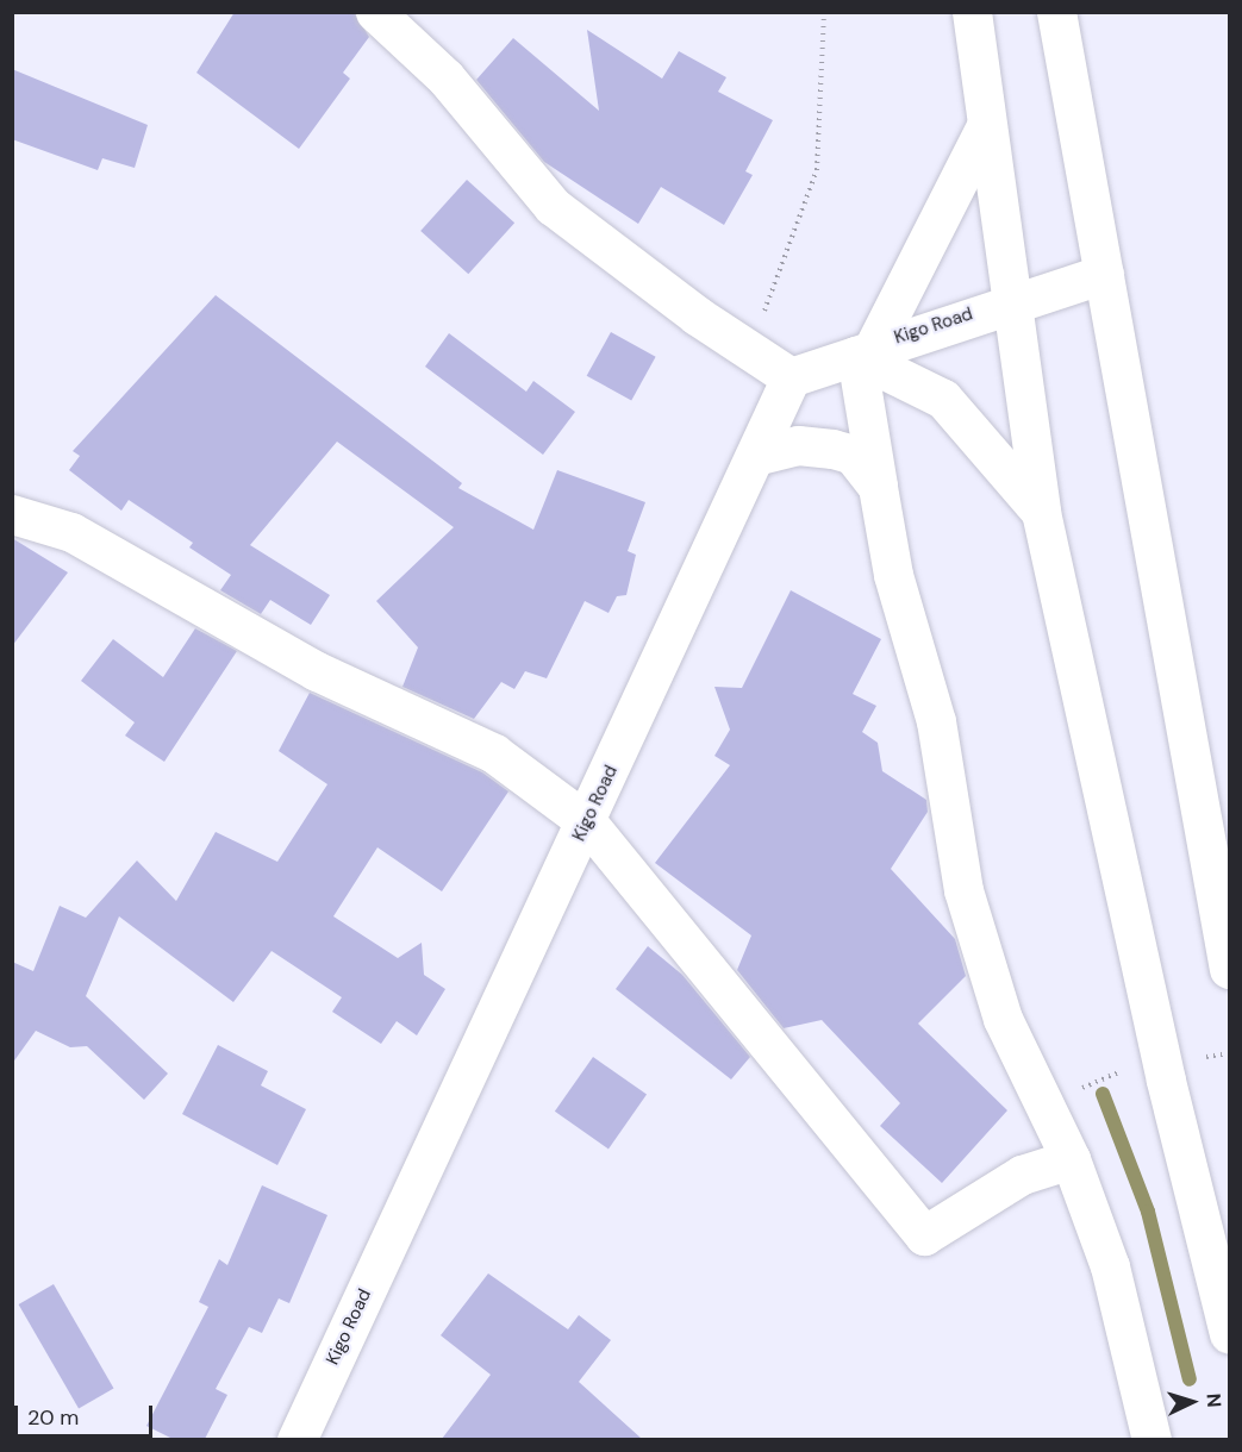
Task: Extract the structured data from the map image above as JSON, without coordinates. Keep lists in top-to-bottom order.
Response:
{
  "streets": {
    "main road": ["Kigo Road"]
  },
  "scale_bar": "20 m",
  "north": "right"
}
